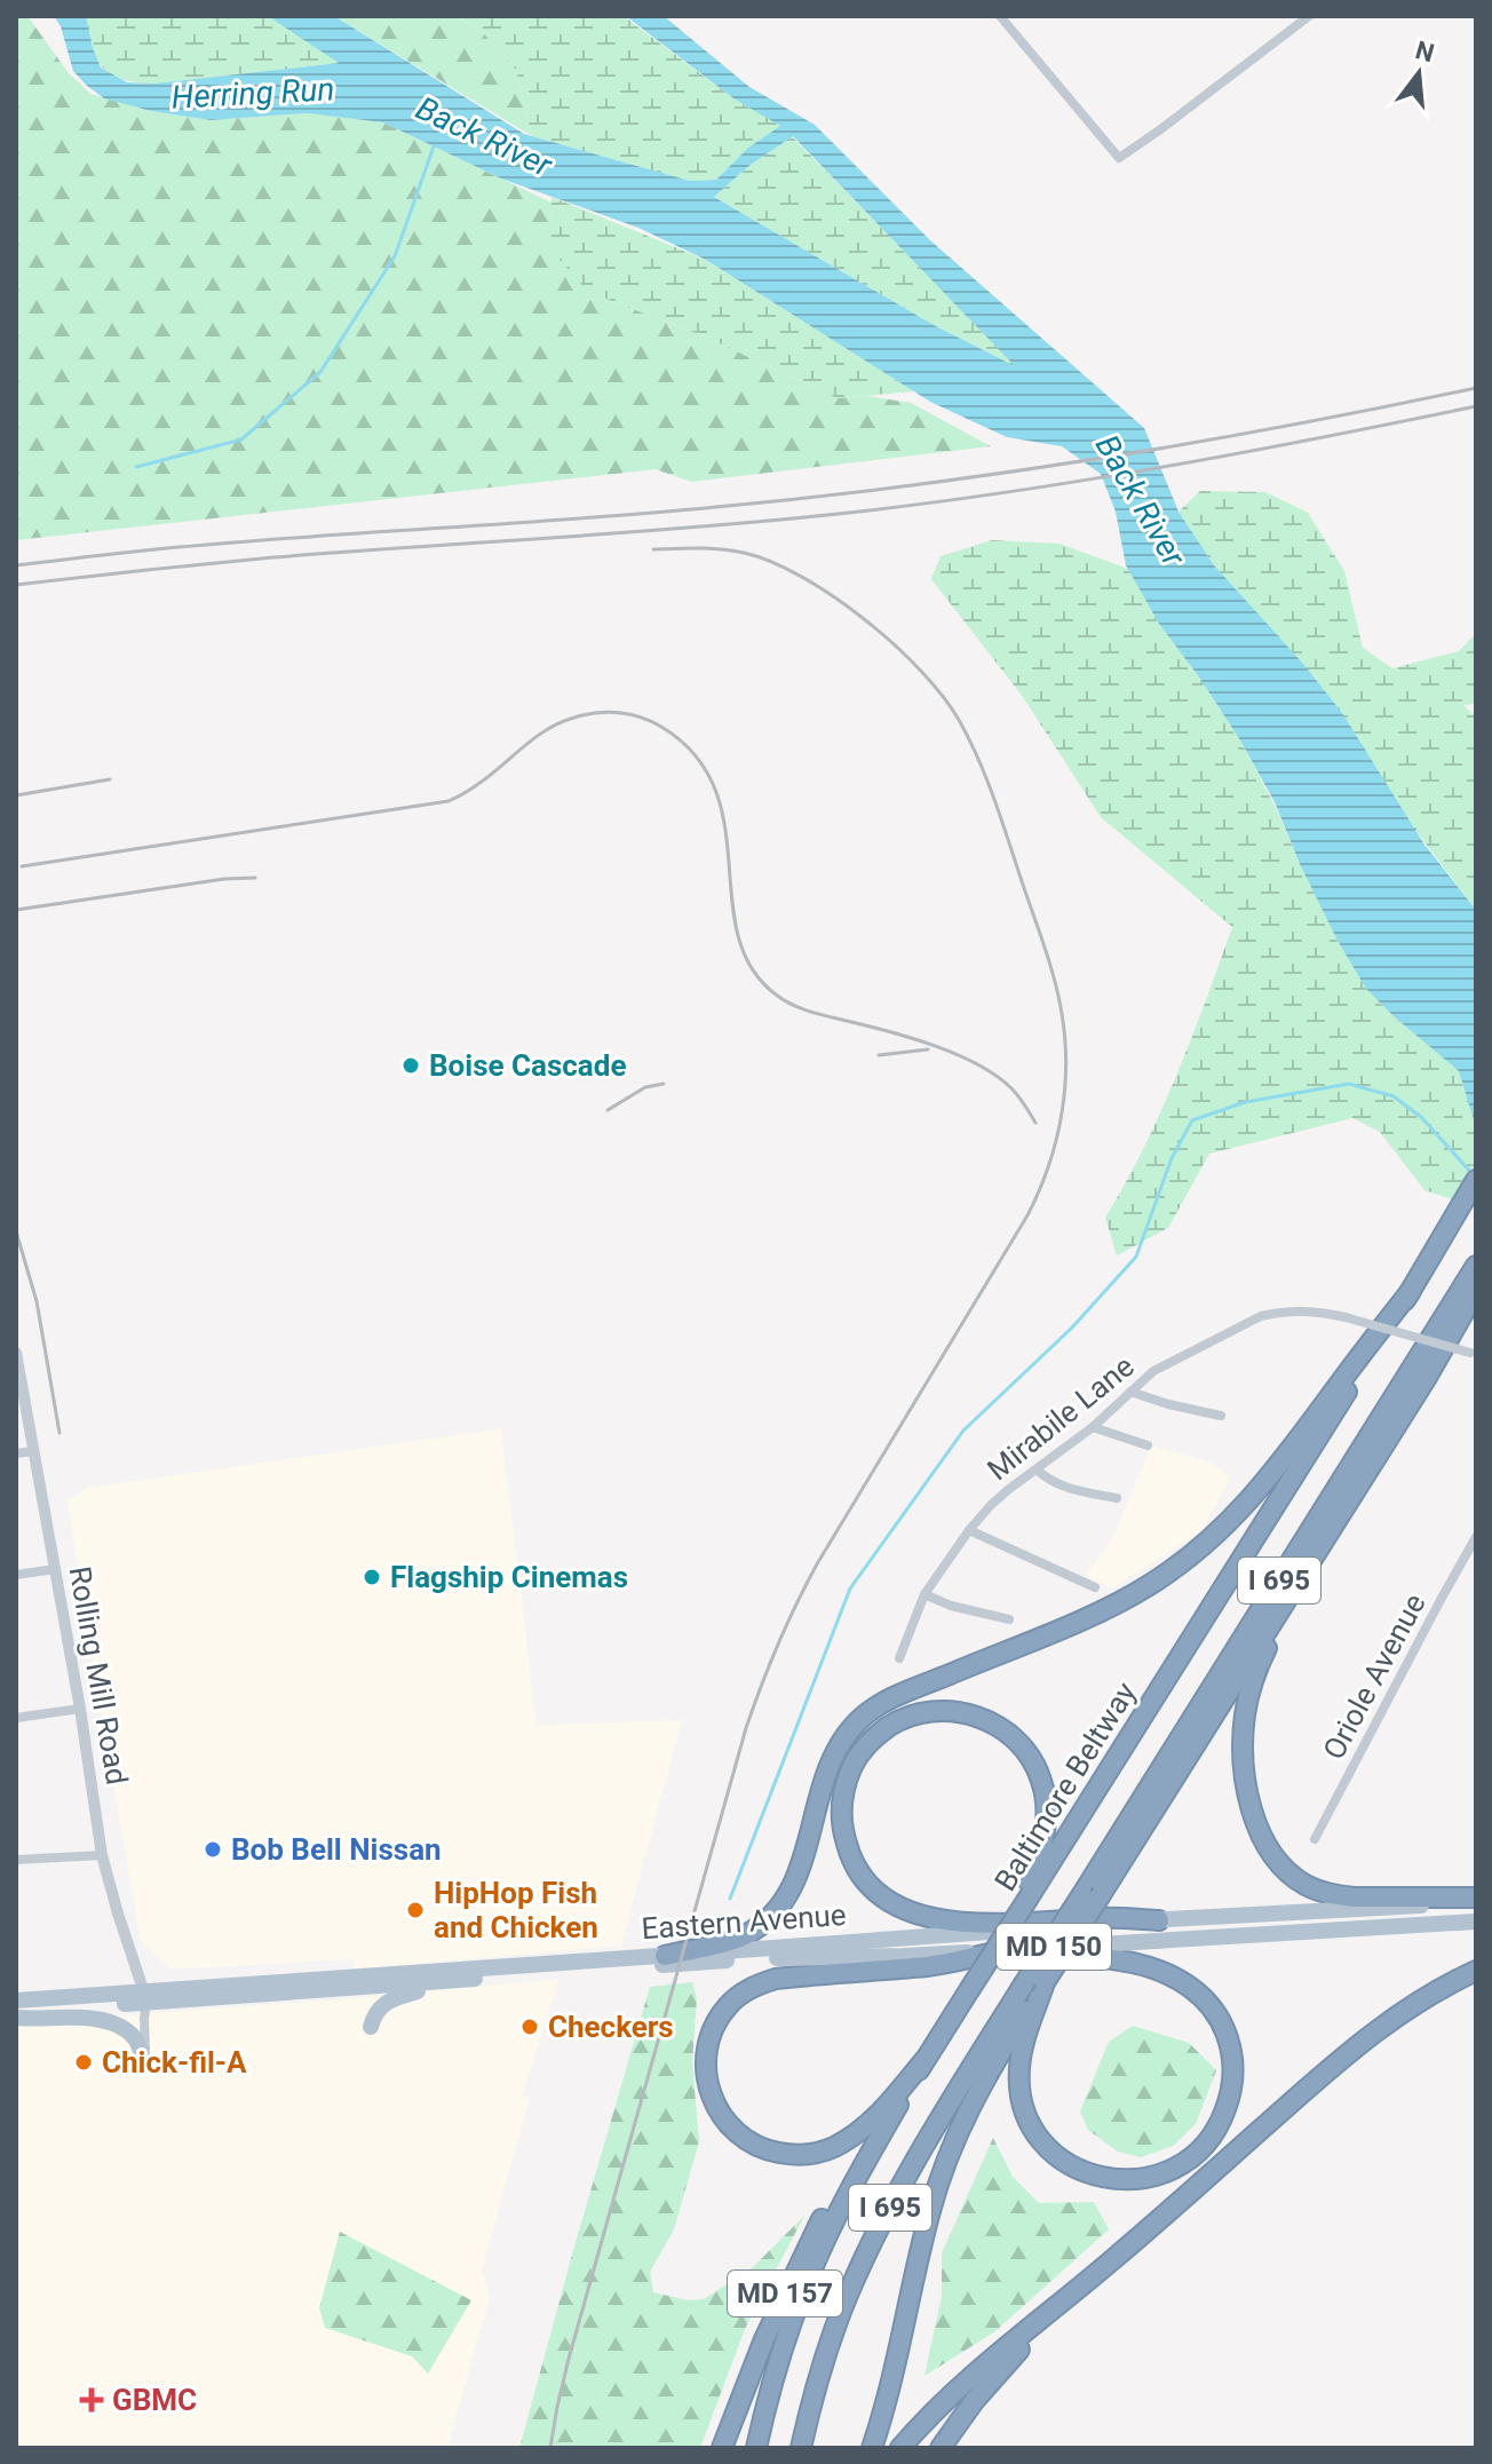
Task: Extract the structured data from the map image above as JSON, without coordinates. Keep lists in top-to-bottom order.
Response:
{
  "streets": {
    "highway": ["I 695", "Baltimore Beltway", "MD 157"],
    "main road": ["Eastern Avenue", "MD 150"],
    "street": ["Mirabile Lane", "Rolling Mill Road", "Oriole Avenue"]
  },
  "crossings": [
    ["Rolling Mill Road", "Eastern Avenue"],
    ["Baltimore Beltway", "MD 157"]
  ],
  "water": ["Herring Run", "Back River"],
  "places": {
    "other": [
      "Boise Cascade",
      "Flagship Cinemas",
      "Bob Bell Nissan",
      "HipHop Fish and Chicken",
      "Checkers",
      "Chick-fil-A"
    ],
    "health": ["GBMC"]
  },
  "north": "top"
}
